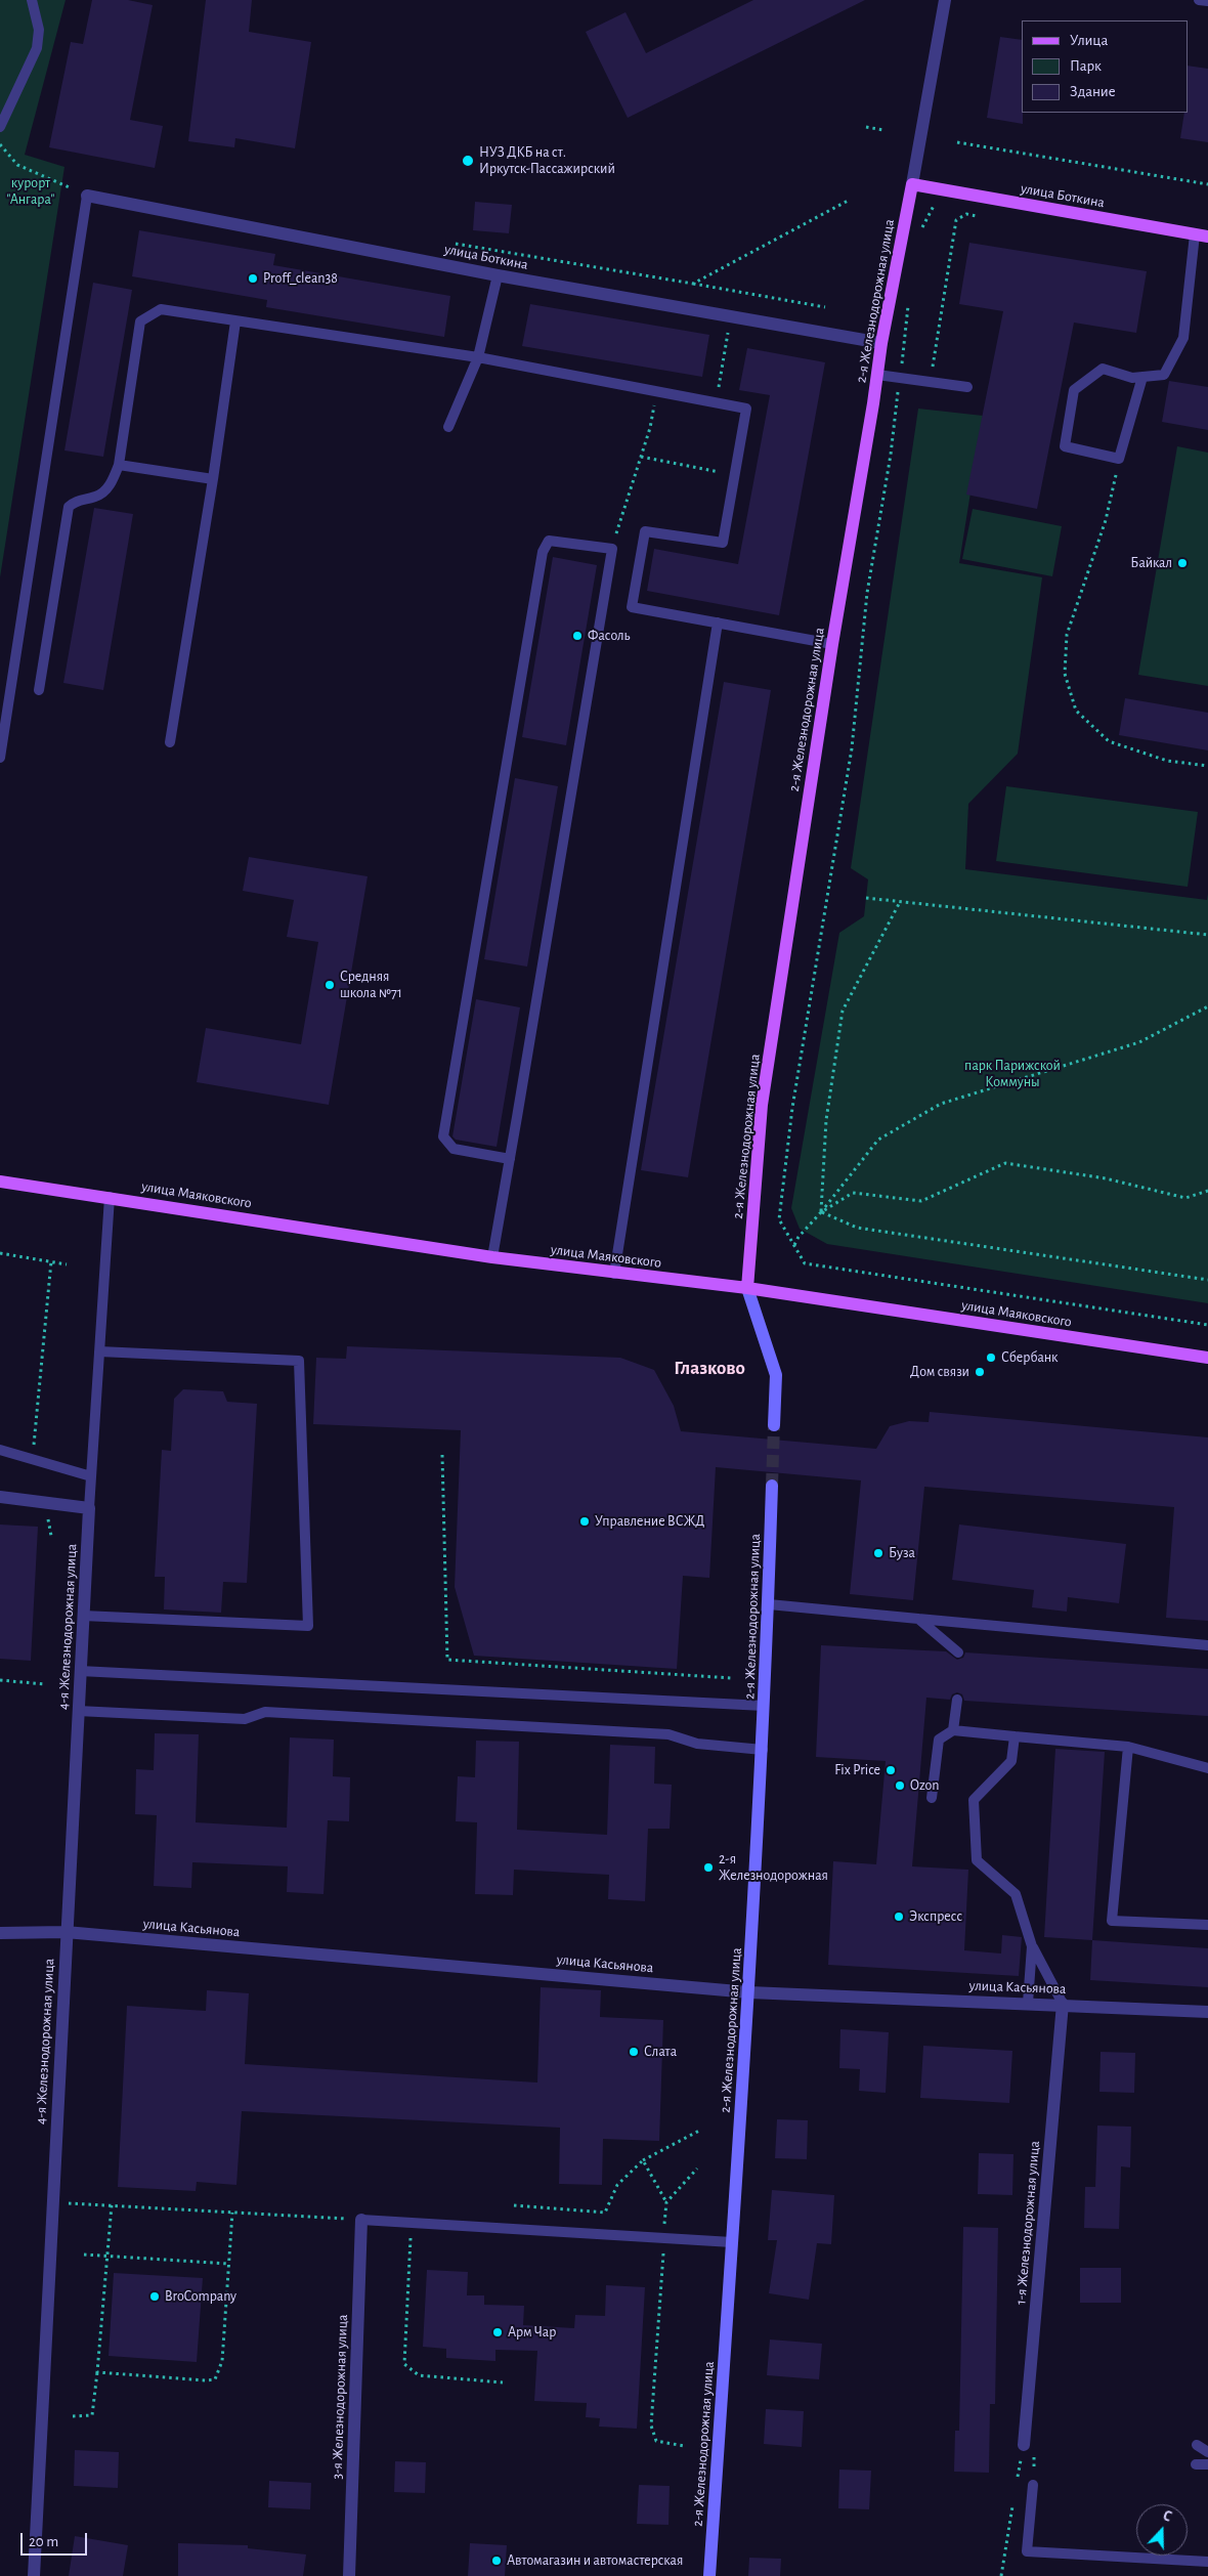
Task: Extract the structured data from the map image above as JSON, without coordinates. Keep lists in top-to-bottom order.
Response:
{
  "streets": {
    "main road": ["улица Боткина", "2-я Железнодорожная улица", "улица Маяковского"],
    "street": [
      "4-я Железнодорожная улица",
      "улица Касьянова",
      "1-я Железнодорожная улица",
      "3-я Железнодорожная улица"
    ]
  },
  "crossings": [
    ["улица Боткина", "2-я Железнодорожная улица"],
    ["2-я Железнодорожная улица", "улица Маяковского"],
    ["2-я Железнодорожная улица", "улица Касьянова"],
    ["4-я Железнодорожная улица", "улица Касьянова"],
    ["улица Касьянова", "1-я Железнодорожная улица"]
  ],
  "districts": ["Глазково"],
  "parks": ["курорт \"Ангара\"", "парк Парижской Коммуны"],
  "places": [
    "НУЗ ДКБ на ст. Иркутск-Пассажирский",
    "Proff_clean38",
    "Байкал",
    "Фасоль",
    "Средняя школа №71",
    "Сбербанк",
    "Дом связи",
    "Управление ВСЖД",
    "Буза",
    "Fix Price",
    "Ozon",
    "2-я Железнодорожная",
    "Экспресс",
    "Слата",
    "BroCompany",
    "Арм Чар",
    "Автомагазин и автомастерская"
  ],
  "legend": ["Улица", "Парк", "Здание"],
  "scale_bar": "20 m",
  "north": "top"
}
